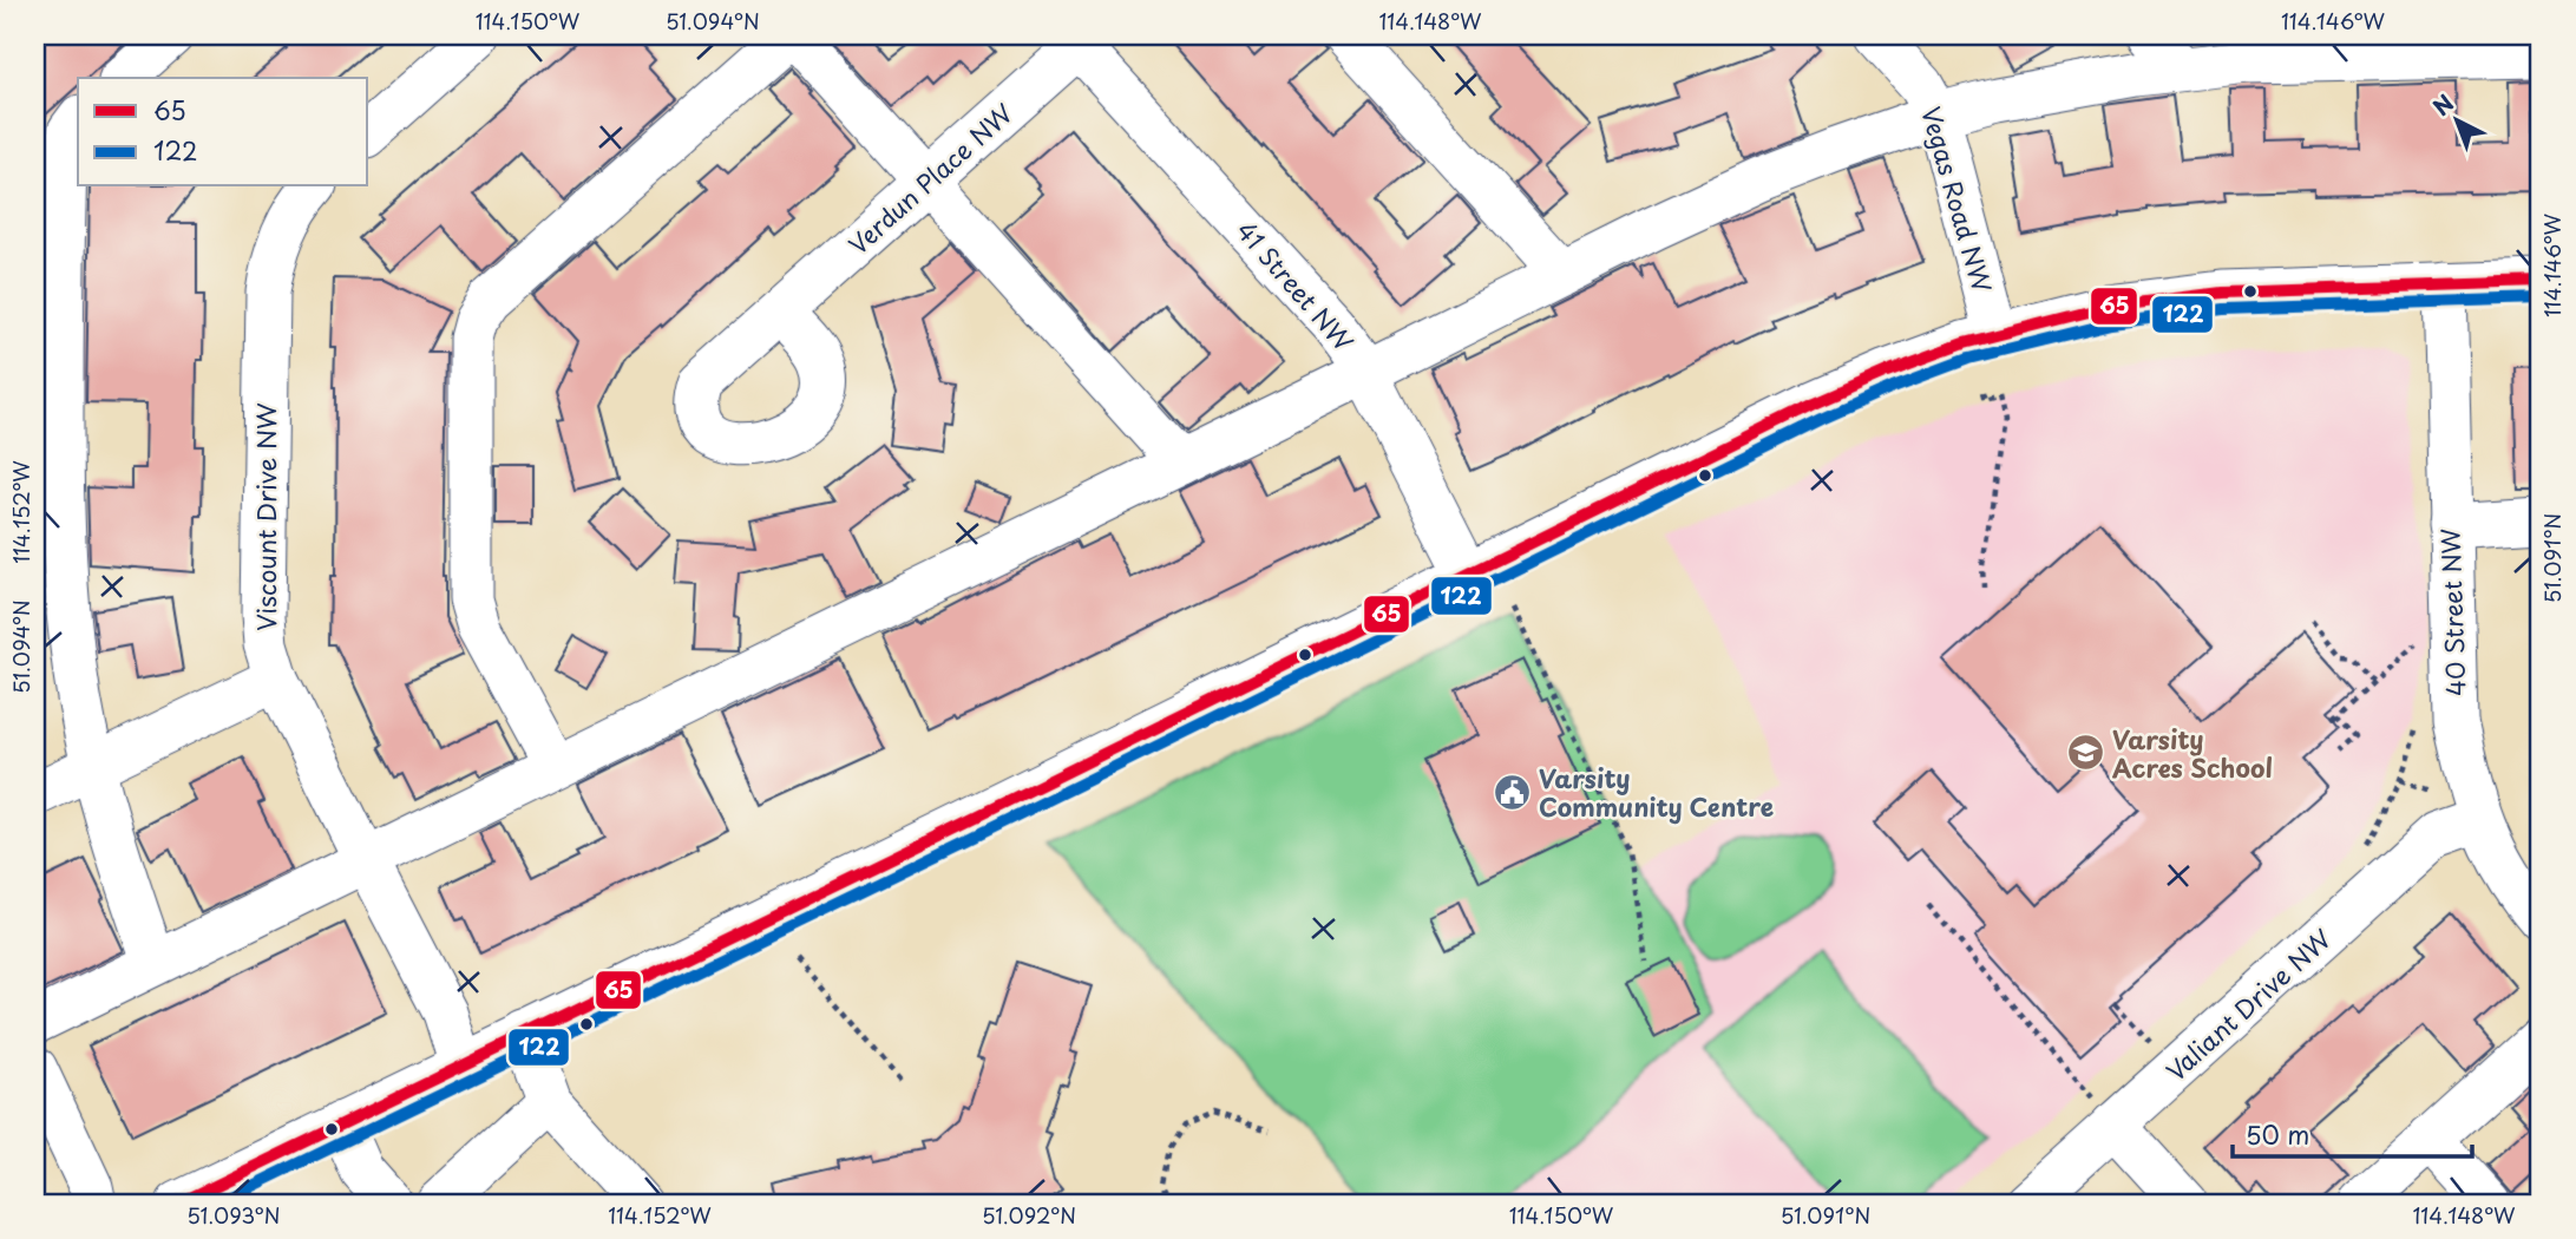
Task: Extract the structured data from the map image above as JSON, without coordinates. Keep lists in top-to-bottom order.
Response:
{
  "streets": {
    "street": [
      "Verdun Place NW",
      "Vegas Road NW",
      "41 Street NW",
      "Viscount Drive NW",
      "40 Street NW",
      "Valiant Drive NW"
    ]
  },
  "crossings": [
    ["Verdun Place NW", "41 Street NW"],
    ["40 Street NW", "Valiant Drive NW"]
  ],
  "places": {
    "school or university": ["Varsity Acres School"],
    "public building": ["Varsity Community Centre"]
  },
  "lines": ["transit line 65", "transit line 122"],
  "legend": ["65", "122"],
  "scale_bar": "50 m",
  "north": "top left",
  "coordinates": [
    "114.150°W",
    "51.094°N",
    "114.148°W",
    "114.146°W",
    "114.152°W",
    "51.091°N",
    "51.093°N",
    "51.092°N"
  ]
}
